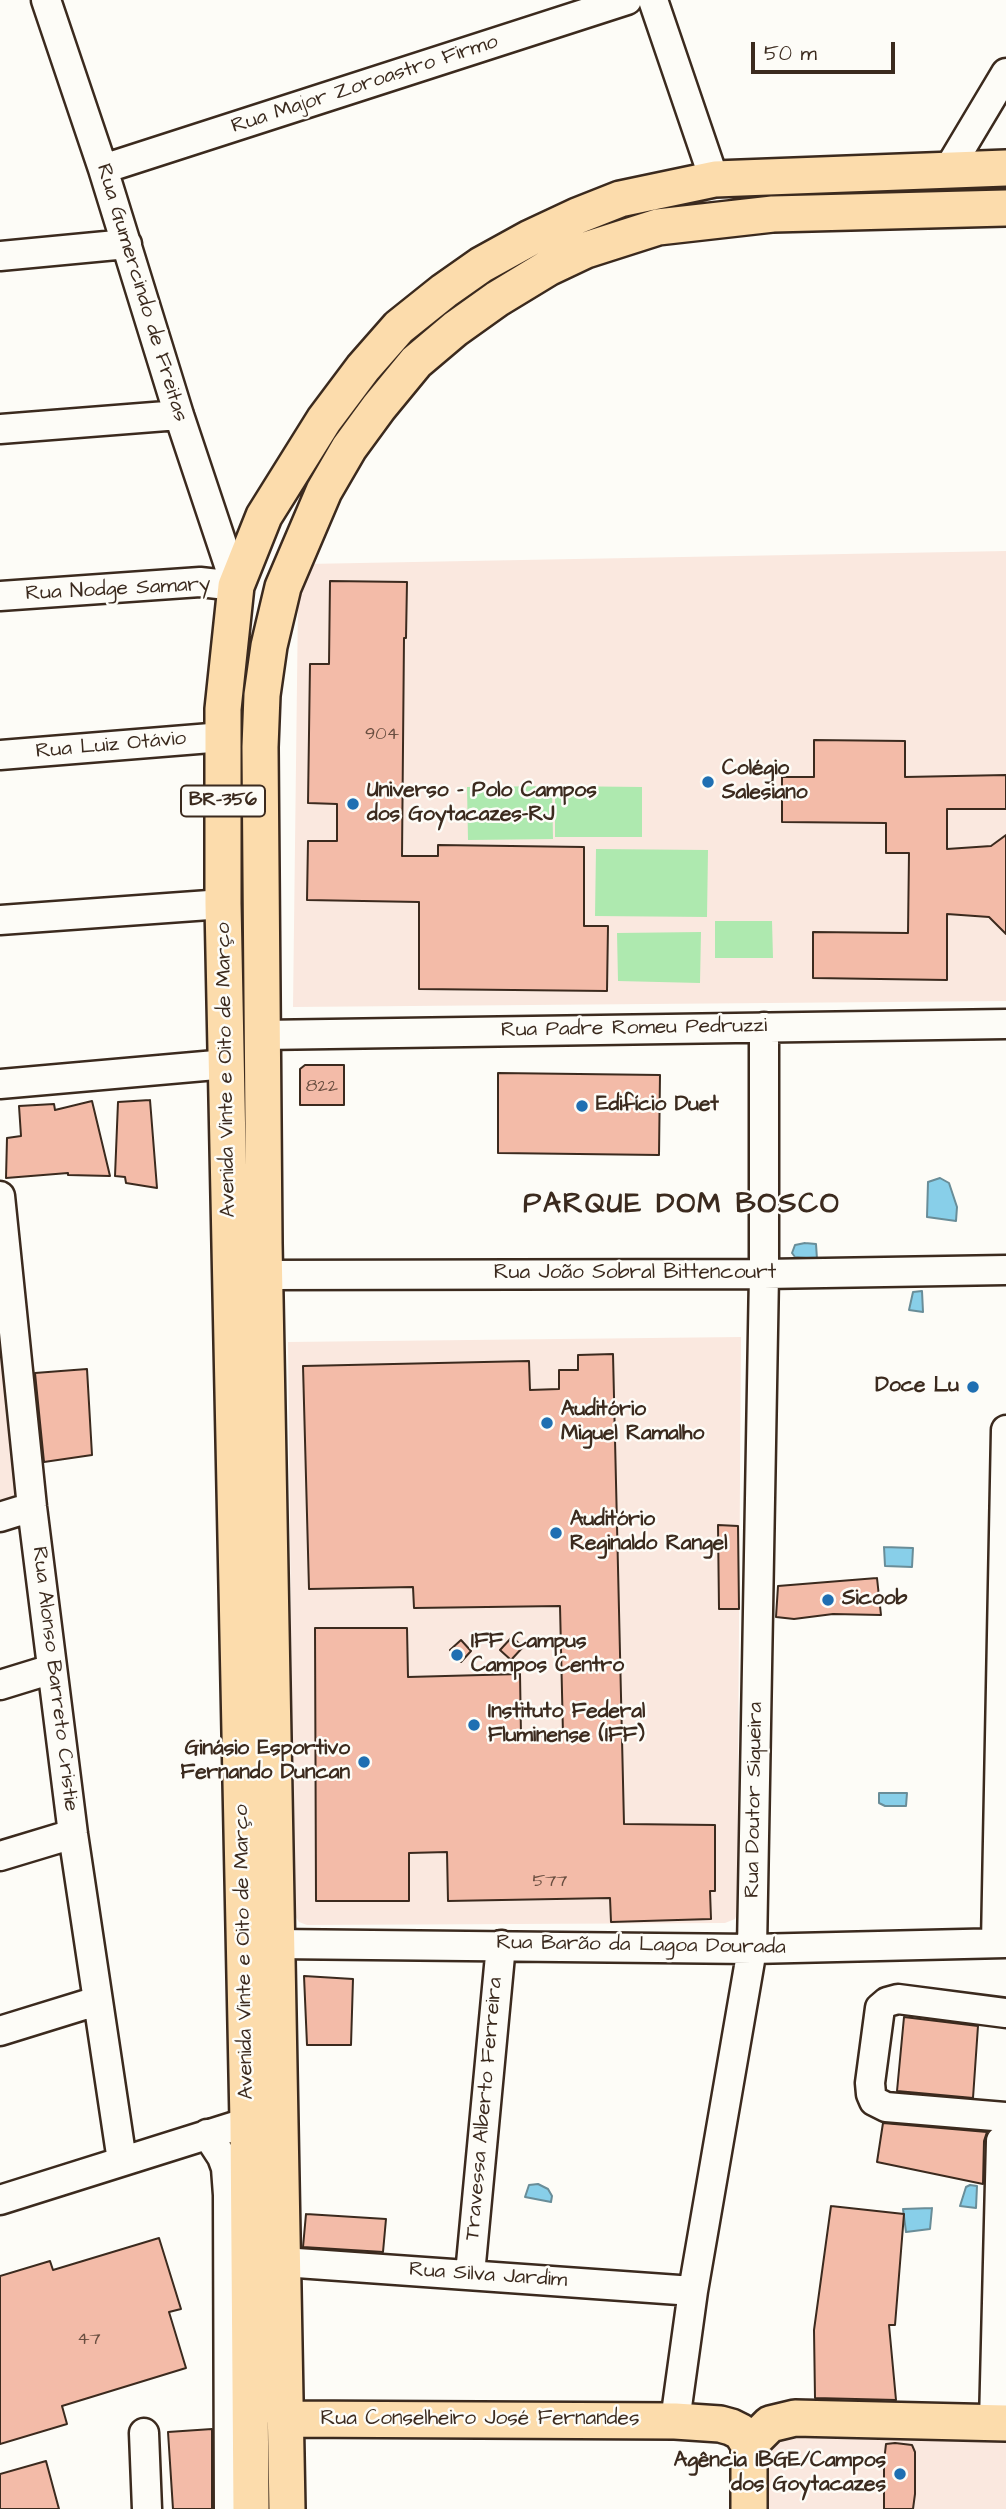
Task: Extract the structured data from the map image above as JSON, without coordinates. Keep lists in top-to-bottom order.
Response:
{
  "streets": {
    "main road": ["BR-356", "Avenida Vinte e Oito de Março", "Rua Conselheiro José Fernandes"],
    "street": [
      "Rua Major Zoroastro Firmo",
      "Rua Gumercindo de Freitas",
      "Rua Nodge Samary",
      "Rua Luiz Otávio",
      "Rua Padre Romeu Pedruzzi",
      "Rua João Sobral Bittencourt",
      "Rua Alonso Barreto Cristie",
      "Rua Doutor Siqueira",
      "Rua Barão da Lagoa Dourada",
      "Travessa Alberto Ferreira",
      "Rua Silva Jardim"
    ]
  },
  "crossings": [
    ["Rua Major Zoroastro Firmo", "Rua Gumercindo de Freitas"],
    ["Rua Gumercindo de Freitas", "Rua Nodge Samary"],
    ["Rua Gumercindo de Freitas", "Avenida Vinte e Oito de Março"],
    ["Rua Nodge Samary", "Avenida Vinte e Oito de Março"],
    ["Rua Luiz Otávio", "Avenida Vinte e Oito de Março"],
    ["Rua Padre Romeu Pedruzzi", "Avenida Vinte e Oito de Março"],
    ["Rua Padre Romeu Pedruzzi", "Rua Doutor Siqueira"],
    ["Avenida Vinte e Oito de Março", "Rua João Sobral Bittencourt"],
    ["Avenida Vinte e Oito de Março", "Rua Barão da Lagoa Dourada"],
    ["Avenida Vinte e Oito de Março", "Rua Silva Jardim"],
    ["Avenida Vinte e Oito de Março", "Rua Conselheiro José Fernandes"],
    ["Rua João Sobral Bittencourt", "Rua Doutor Siqueira"],
    ["Rua Doutor Siqueira", "Rua Barão da Lagoa Dourada"],
    ["Rua Doutor Siqueira", "Rua Silva Jardim"],
    ["Rua Doutor Siqueira", "Rua Conselheiro José Fernandes"],
    ["Rua Barão da Lagoa Dourada", "Travessa Alberto Ferreira"],
    ["Travessa Alberto Ferreira", "Rua Silva Jardim"]
  ],
  "districts": ["PARQUE DOM BOSCO"],
  "places": [
    "Colégio Salesiano",
    "Universo - Polo Campos dos Goytacazes-RJ",
    "Edifício Duet",
    "Doce Lu",
    "Auditório Miguel Ramalho",
    "Auditório Reginaldo Rangel",
    "Sicoob",
    "IFF Campus Campos Centro",
    "Instituto Federal Fluminense (IFF)",
    "Ginásio Esportivo Fernando Duncan",
    "Agência IBGE/Campos dos Goytacazes"
  ],
  "house_numbers": [
    "904",
    "822",
    "577",
    "47"
  ],
  "scale_bar": "50 m"
}
